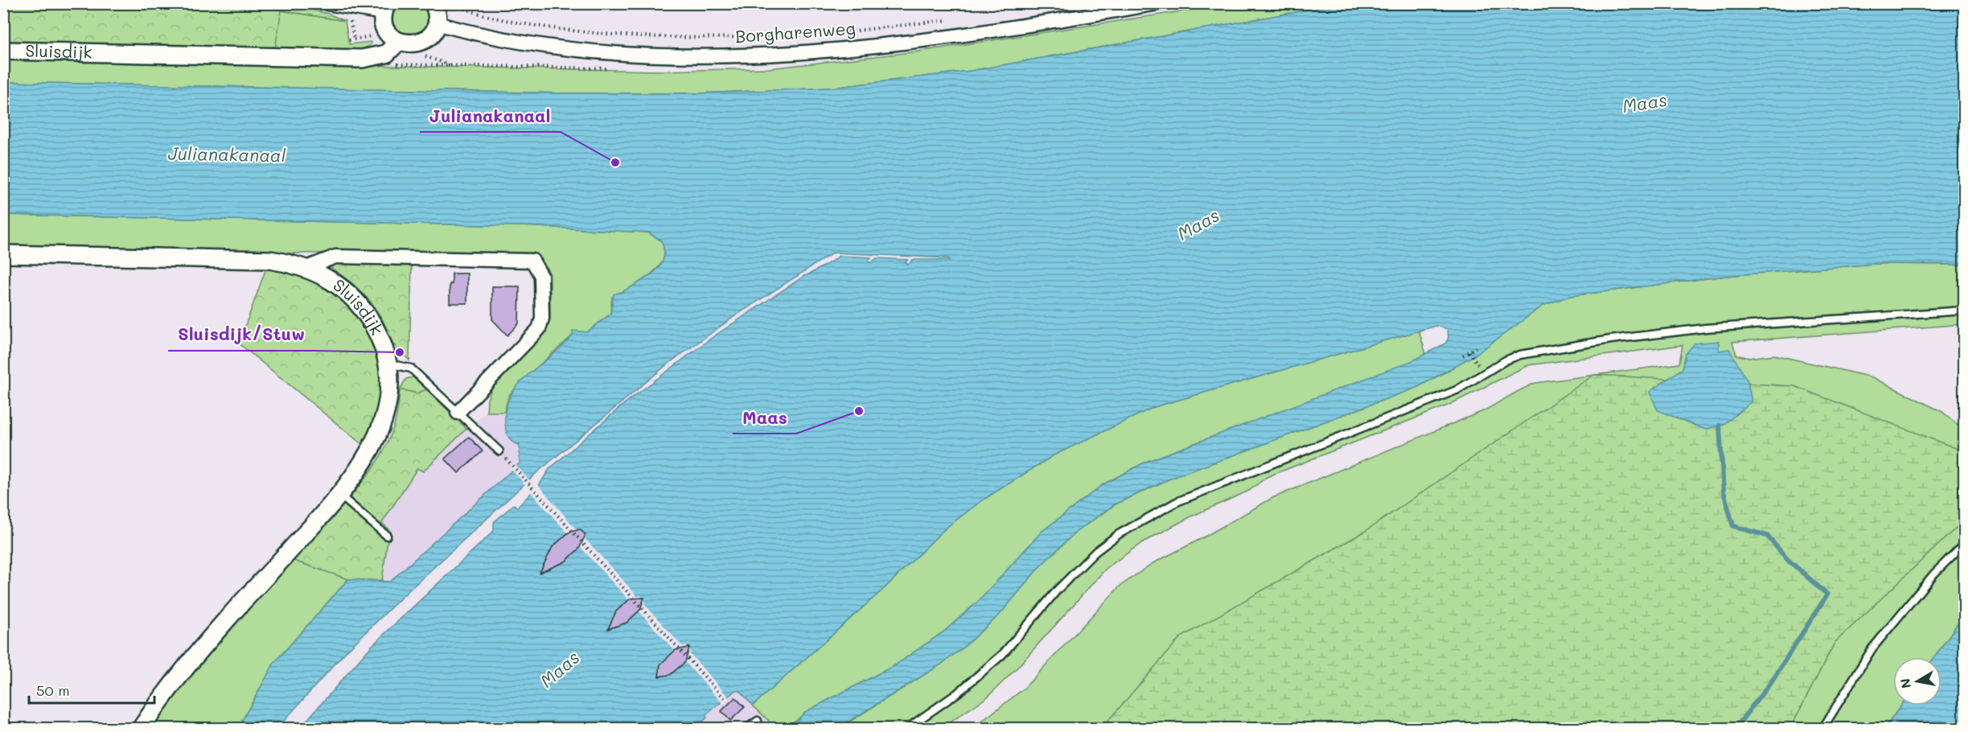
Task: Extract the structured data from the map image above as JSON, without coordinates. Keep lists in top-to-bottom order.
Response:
{
  "streets": {
    "street": ["Borgharenweg", "Sluisdijk"]
  },
  "water": ["Maas", "Julianakanaal"],
  "places": ["Julianakanaal", "Sluisdijk/Stuw", "Maas"],
  "scale_bar": "50 m",
  "north": "left"
}
